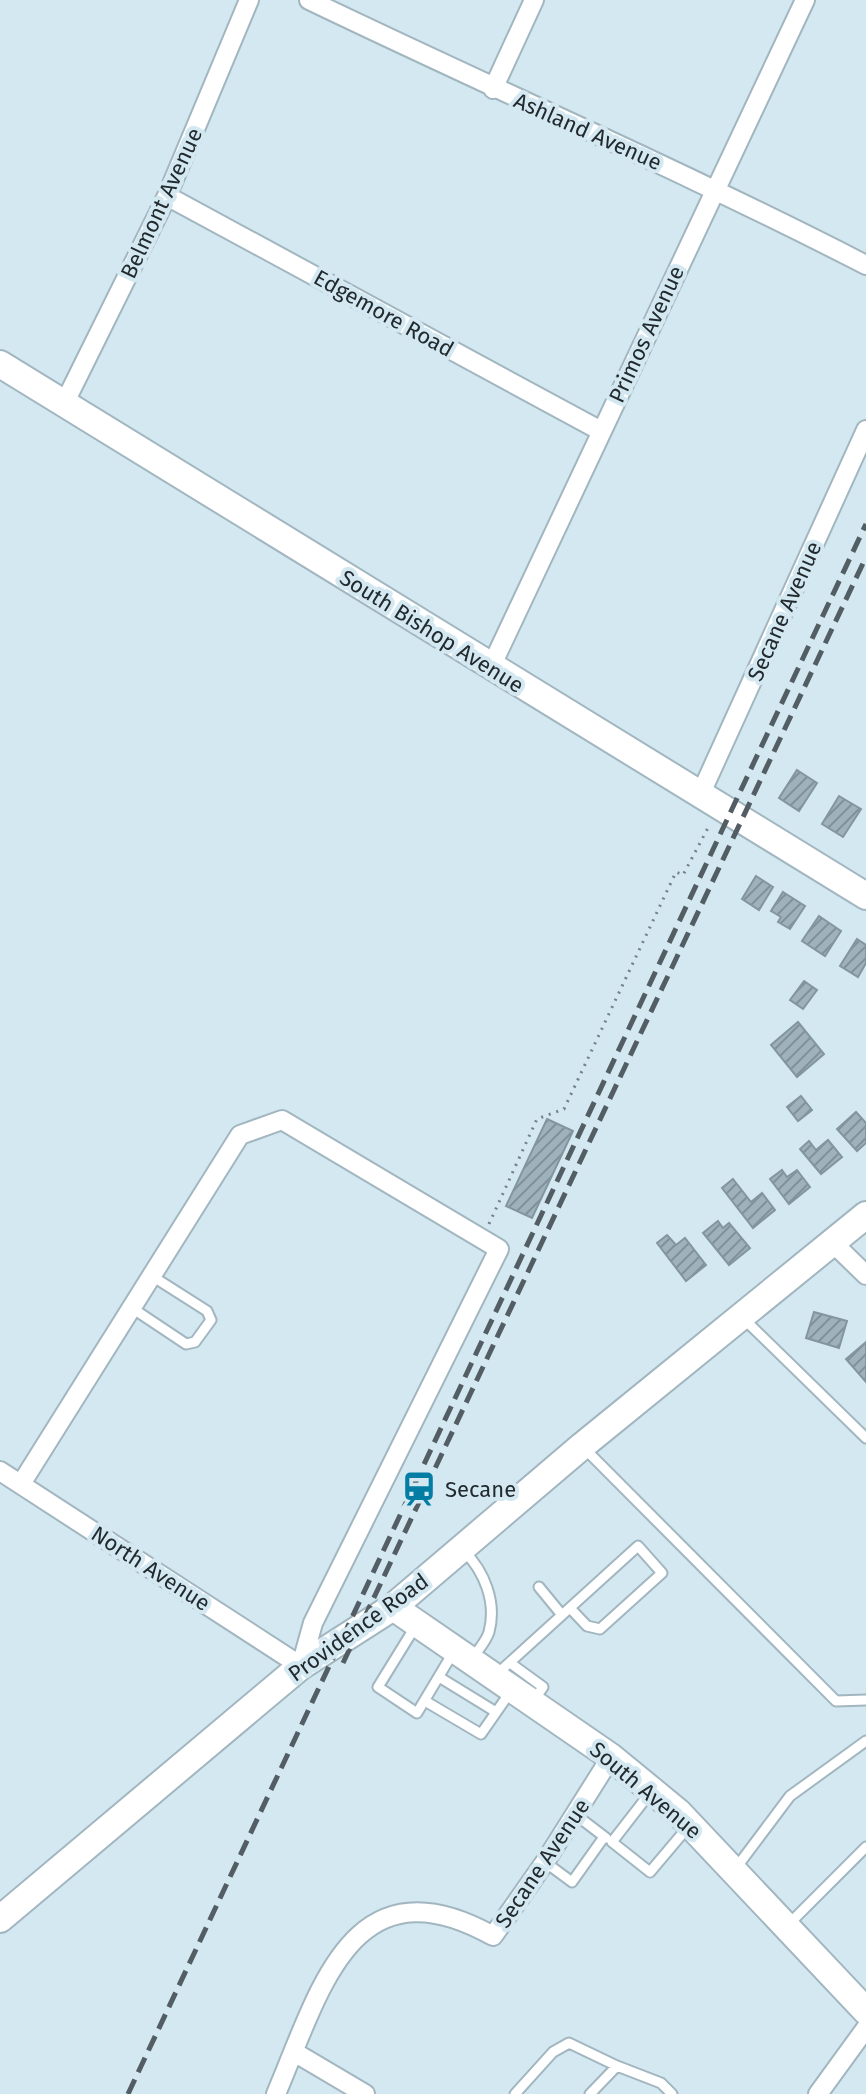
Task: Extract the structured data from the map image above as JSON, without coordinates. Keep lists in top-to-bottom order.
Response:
{
  "streets": {
    "street": [
      "Ashland Avenue",
      "Belmont Avenue",
      "Edgemore Road",
      "Primos Avenue",
      "Secane Avenue",
      "South Bishop Avenue",
      "North Avenue",
      "Providence Road",
      "South Avenue"
    ]
  },
  "crossings": [
    ["Ashland Avenue", "Primos Avenue"],
    ["Belmont Avenue", "Edgemore Road"],
    ["Belmont Avenue", "South Bishop Avenue"],
    ["Edgemore Road", "Primos Avenue"],
    ["Primos Avenue", "South Bishop Avenue"],
    ["Secane Avenue", "South Bishop Avenue"],
    ["Secane Avenue", "South Avenue"],
    ["North Avenue", "Providence Road"],
    ["Providence Road", "South Avenue"]
  ],
  "places": {
    "station": ["Secane"]
  }
}
